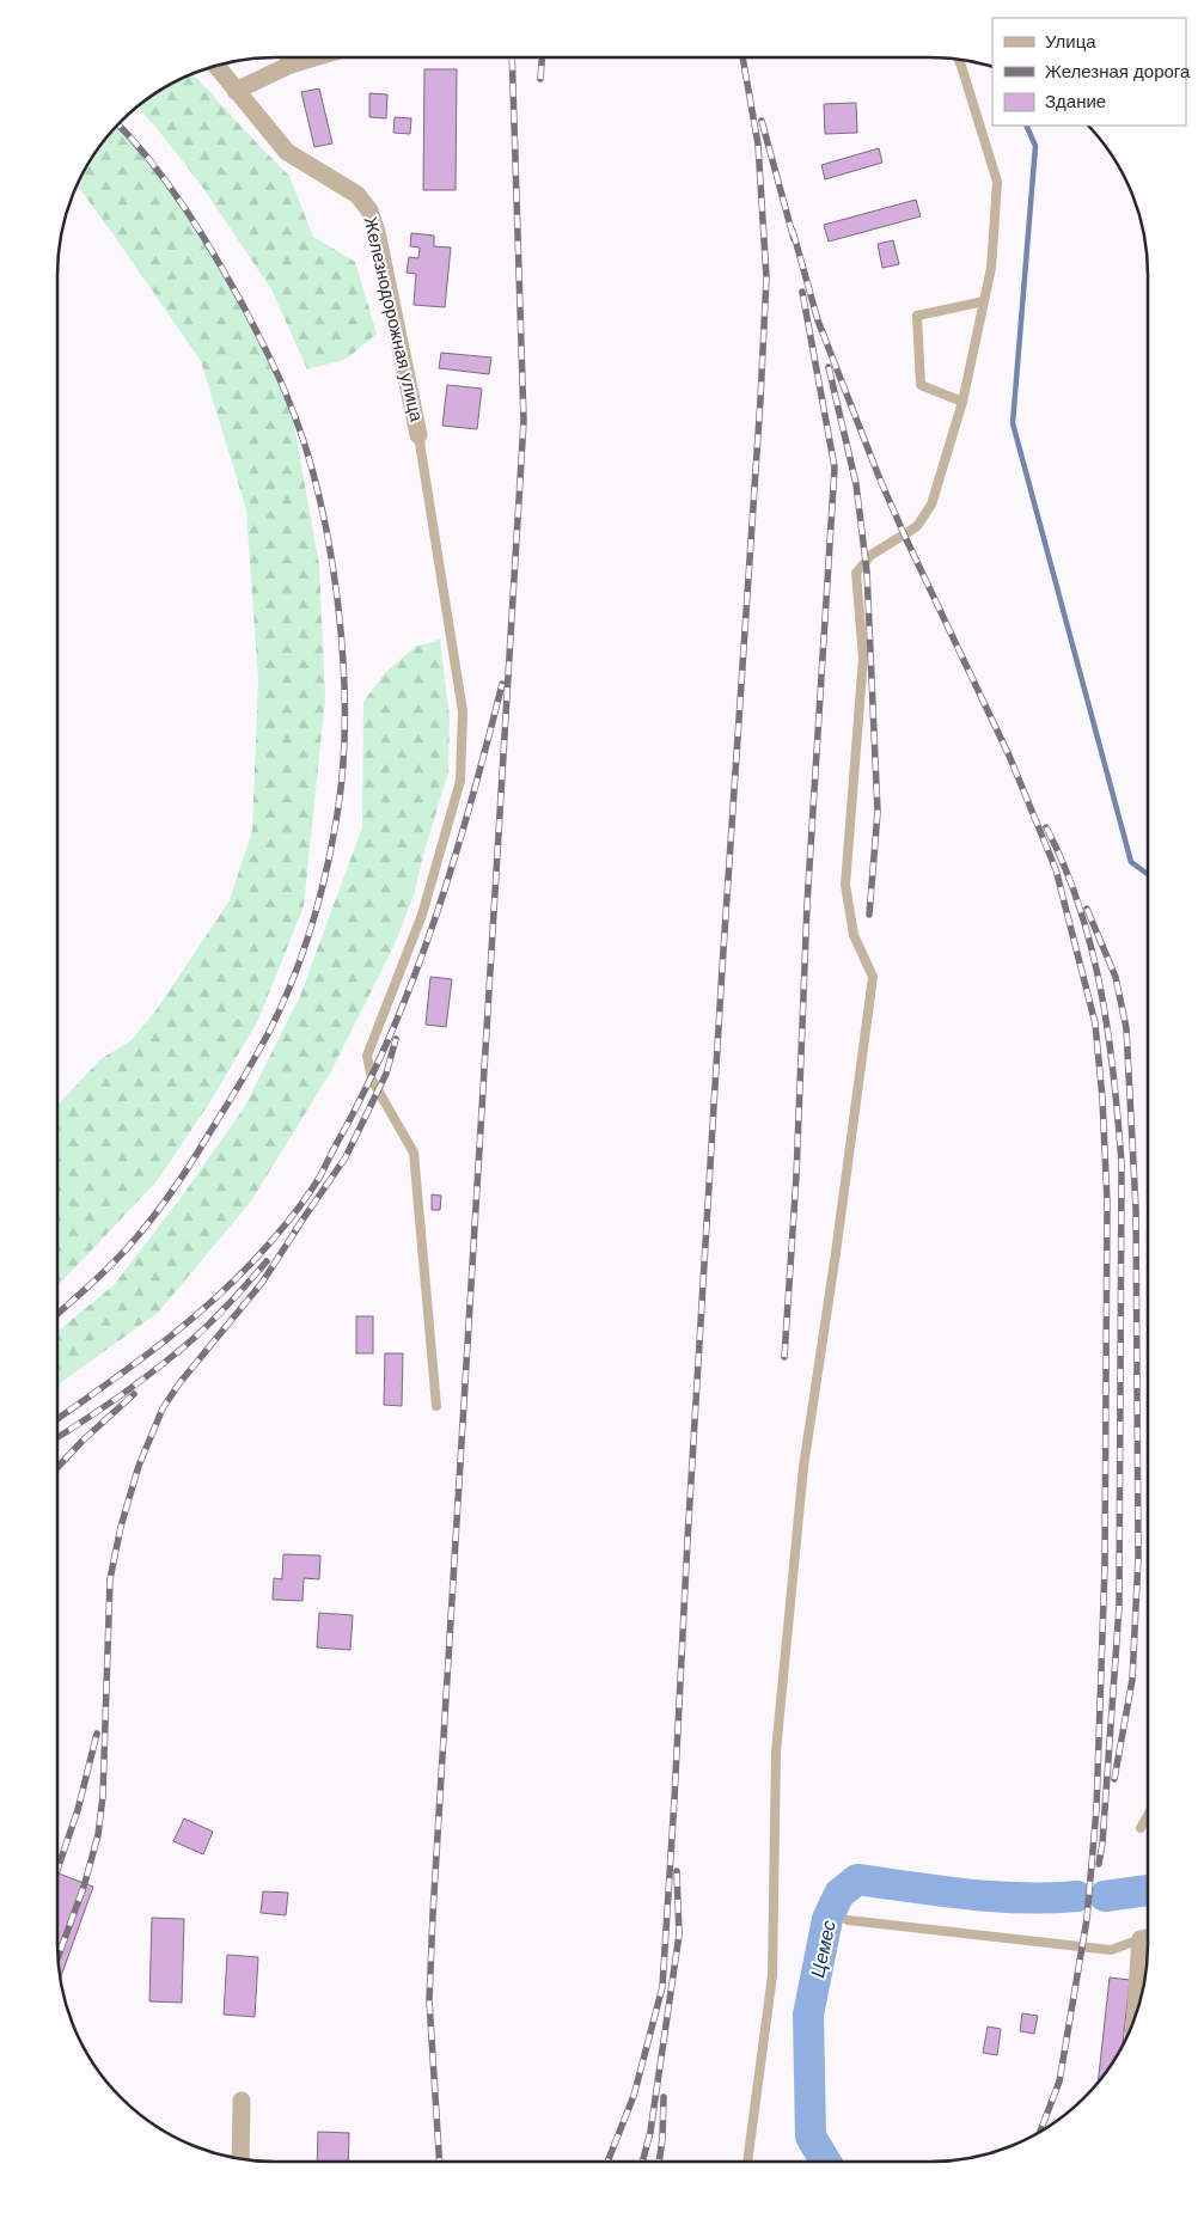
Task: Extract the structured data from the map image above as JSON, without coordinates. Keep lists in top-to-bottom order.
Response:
{
  "streets": {
    "street": ["Железнодорожная улица"]
  },
  "water": ["Цемес"],
  "legend": ["Улица", "Железная дорога", "Здание"]
}
